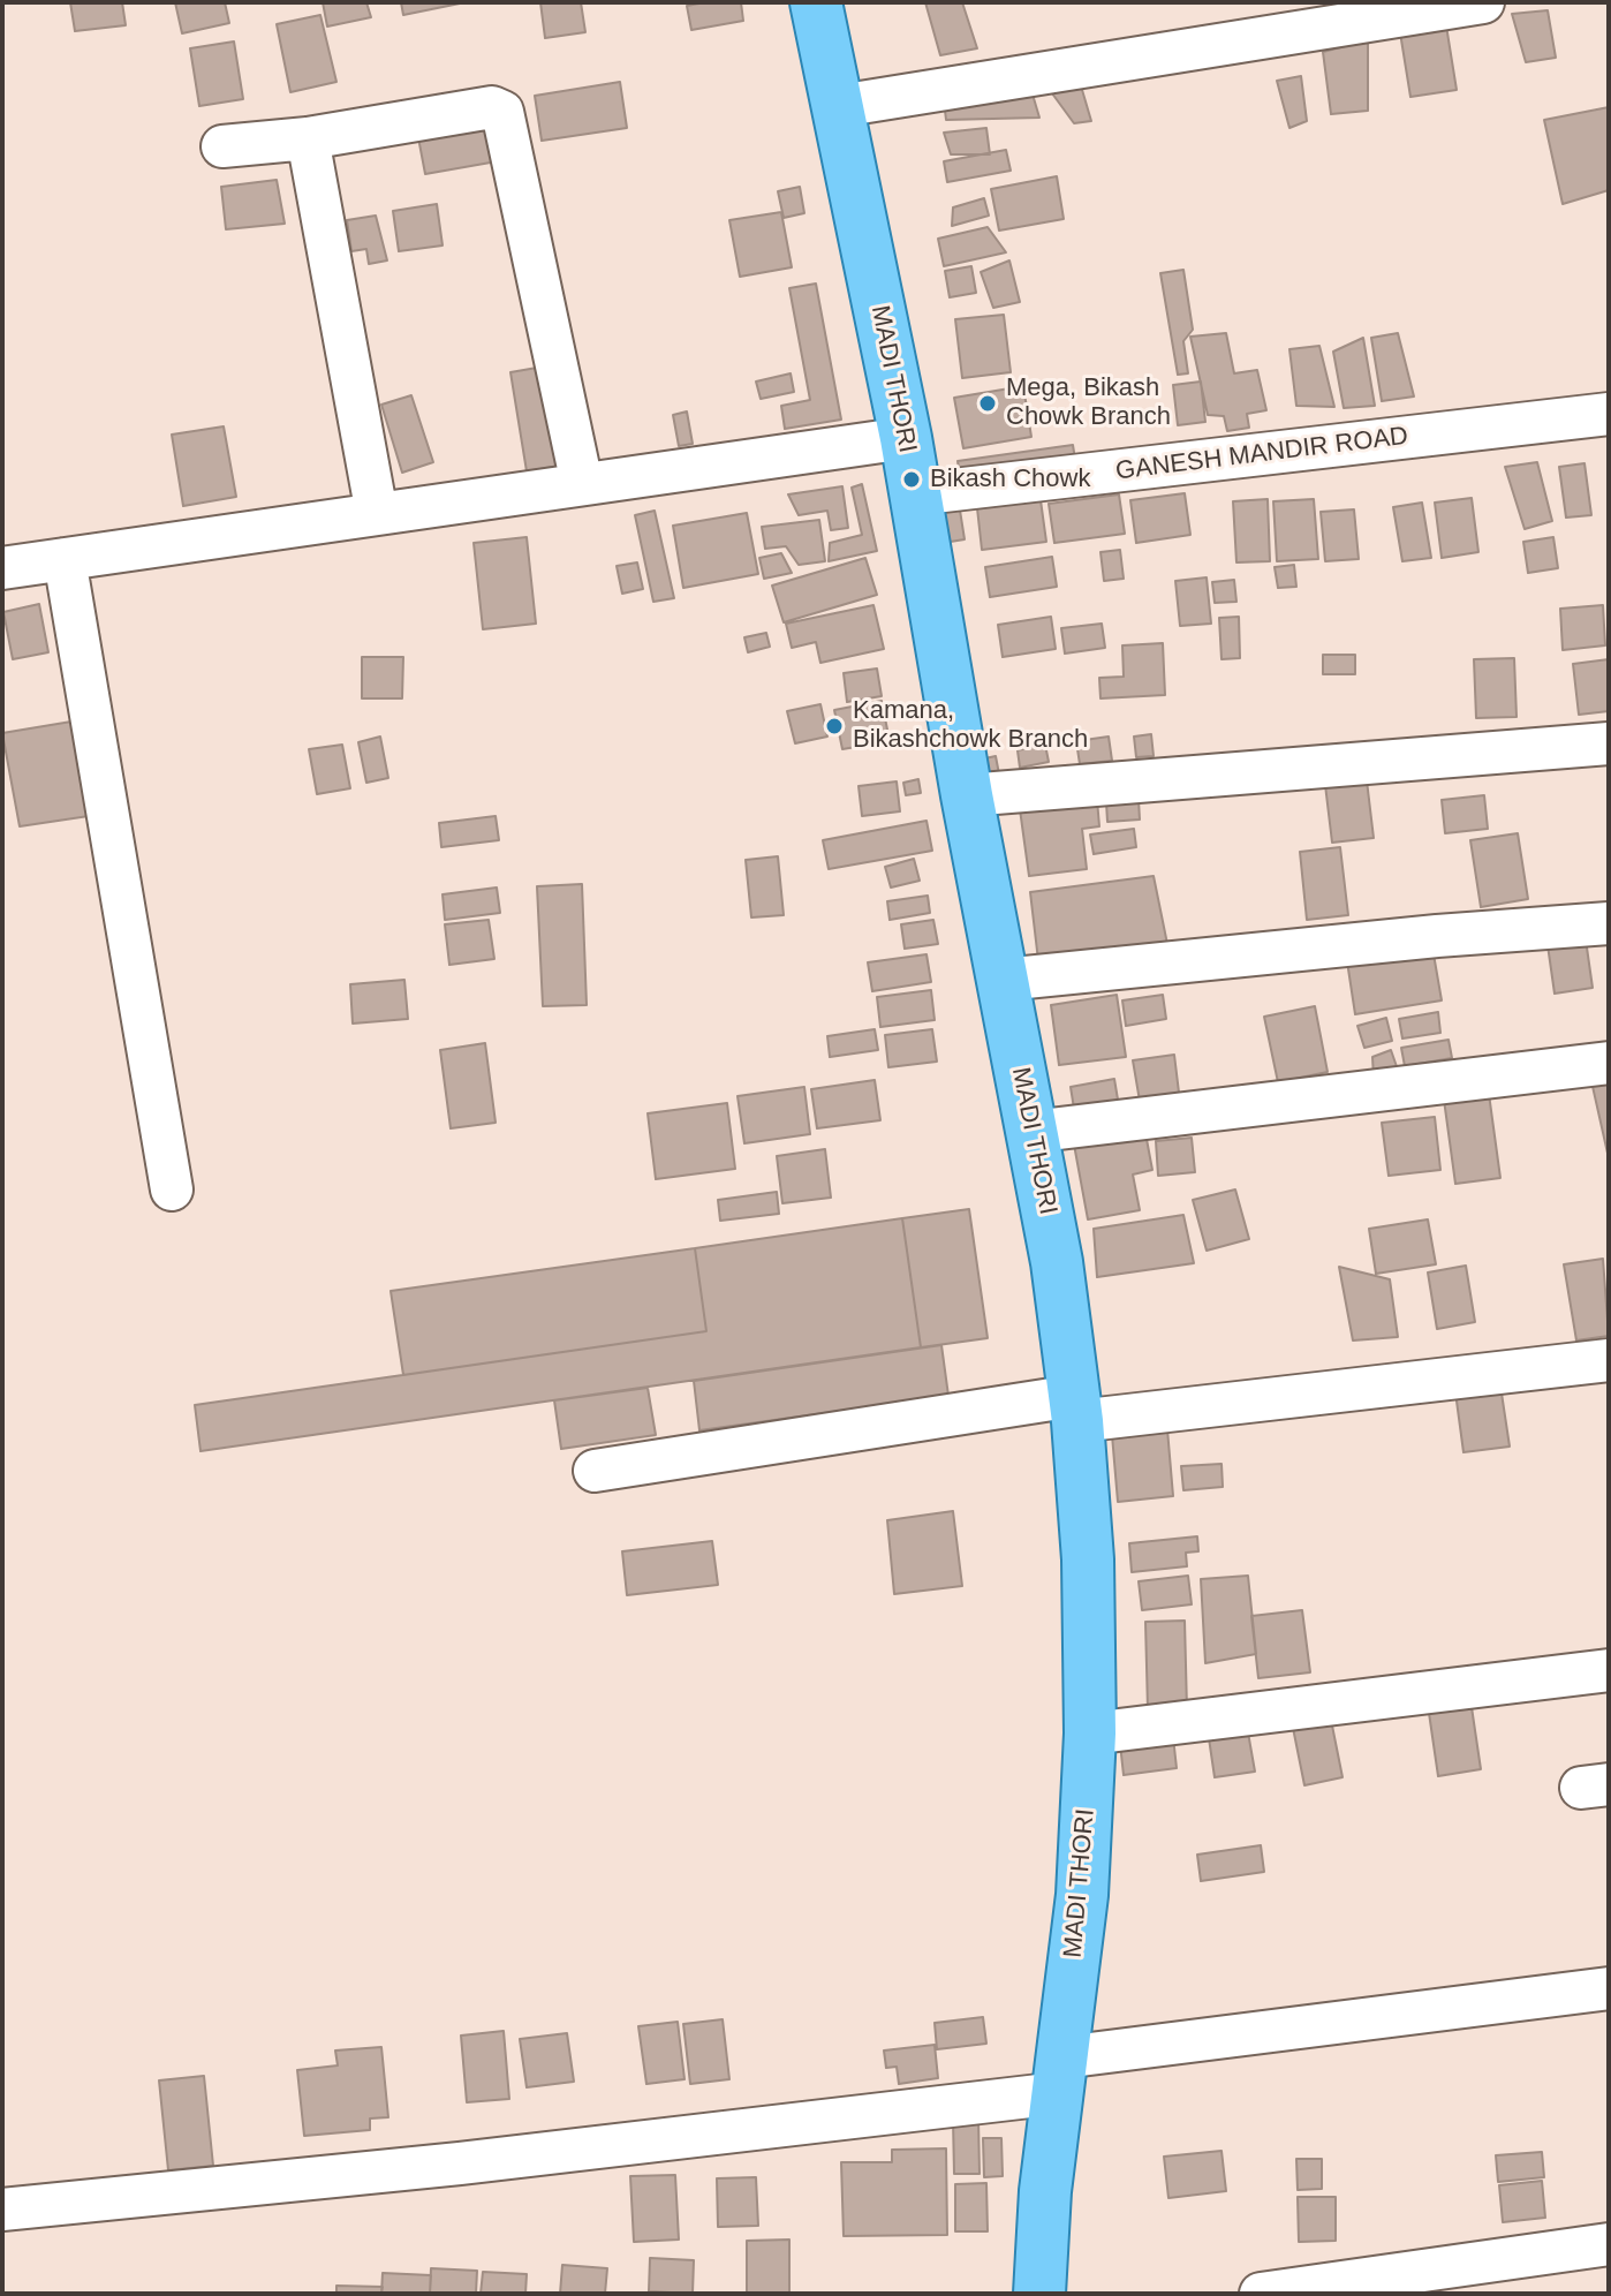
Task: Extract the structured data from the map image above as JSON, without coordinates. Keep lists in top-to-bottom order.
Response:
{
  "streets": {
    "main road": ["MADI THORI"],
    "street": ["GANESH MANDIR ROAD"]
  },
  "crossings": [
    ["MADI THORI", "GANESH MANDIR ROAD"]
  ],
  "places": ["Mega, Bikash Chowk Branch", "Bikash Chowk", "Kamana, Bikashchowk Branch"]
}
